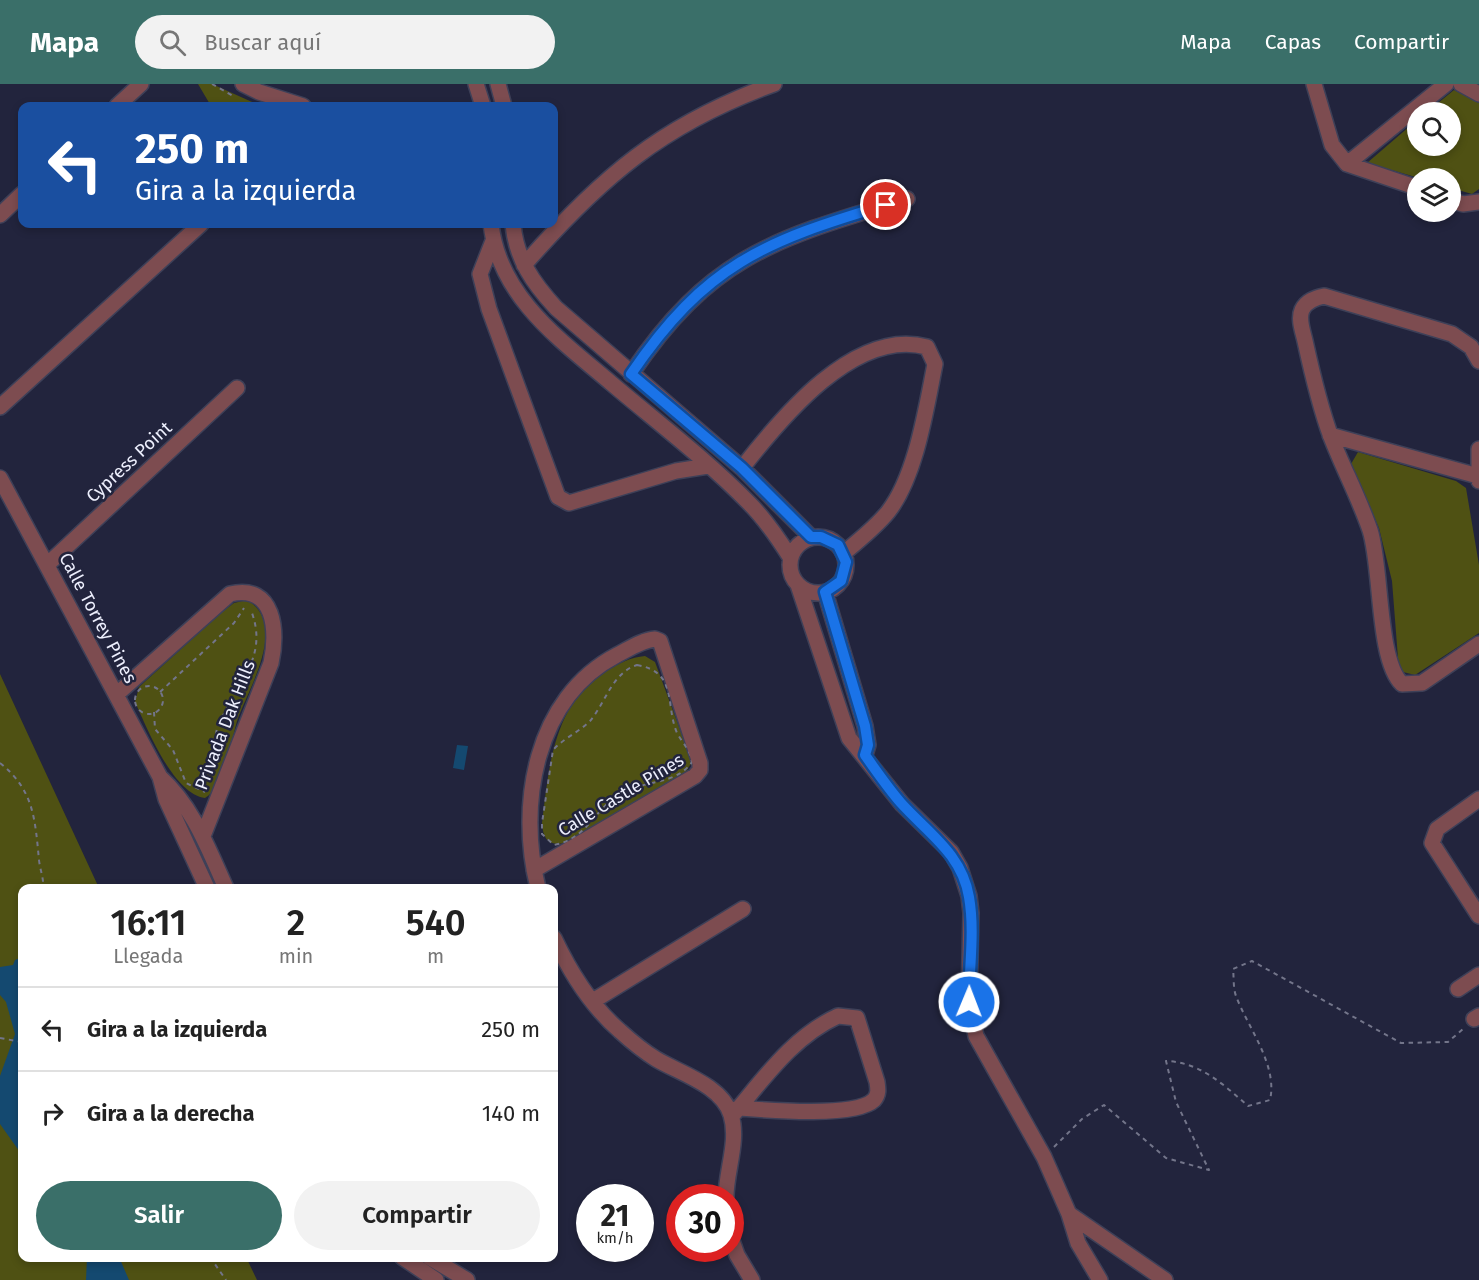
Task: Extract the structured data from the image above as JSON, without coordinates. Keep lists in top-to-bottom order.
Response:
{
  "streets": {
    "street": [
      "Cypress Point",
      "Calle Torrey Pines",
      "Privada Dak Hills",
      "Calle Castle Pines"
    ]
  },
  "crossings": [
    ["Cypress Point", "Calle Torrey Pines"],
    ["Calle Torrey Pines", "Privada Dak Hills"]
  ],
  "page": {
    "header": "Mapa",
    "search": "Buscar aquí",
    "nav": ["Mapa", "Capas", "Compartir"],
    "turn": ["250 m", "Gira a la izquierda"],
    "eta": [
      "16:11",
      "Llegada",
      "2",
      "min",
      "540",
      "m"
    ],
    "list": [
      {
        "name": "Gira a la izquierda",
        "value": "250 m"
      },
      {
        "name": "Gira a la derecha",
        "value": "140 m"
      }
    ],
    "buttons": ["Salir", "Compartir"],
    "speed": "21 km/h",
    "limit": "30"
  }
}
